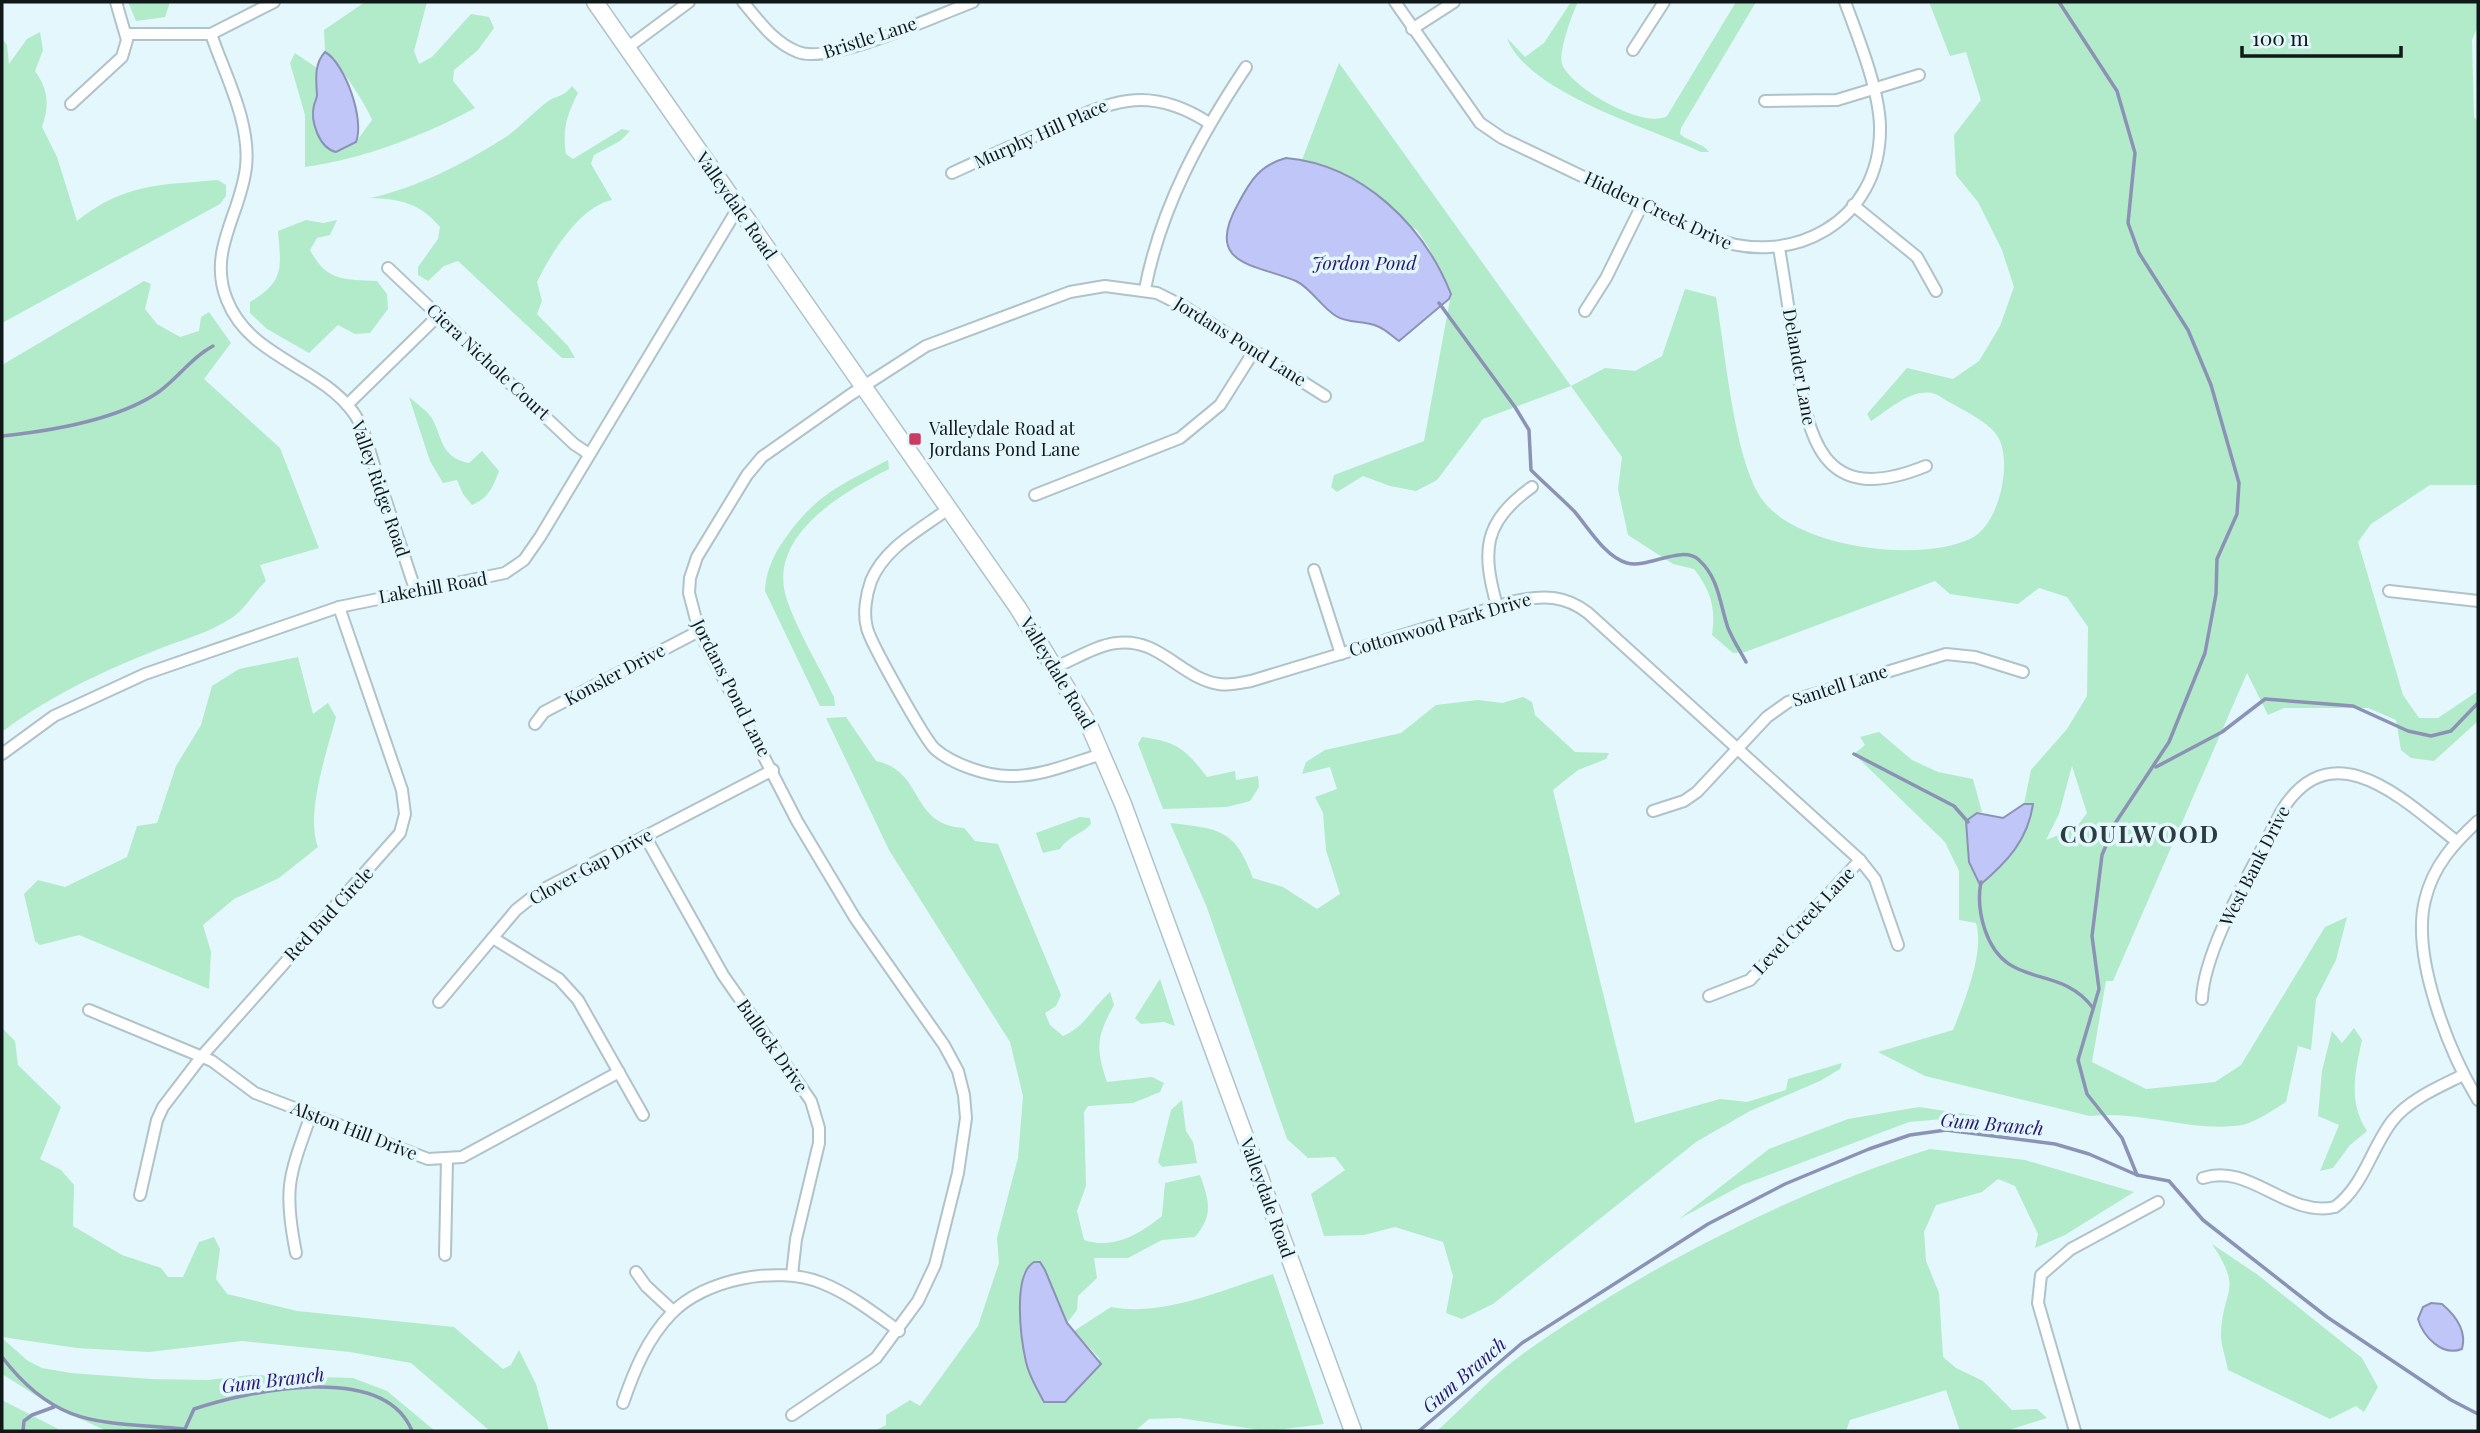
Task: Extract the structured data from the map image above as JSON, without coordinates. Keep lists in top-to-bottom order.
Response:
{
  "streets": {
    "street": [
      "Bristle Lane",
      "Murphy Hill Place",
      "Valleydale Road",
      "Hidden Creek Drive",
      "Jordans Pond Lane",
      "Ciera Nichole Court",
      "Delander Lane",
      "Valley Ridge Road",
      "Lakehill Road",
      "Cottonwood Park Drive",
      "Konsler Drive",
      "Santell Lane",
      "West Bank Drive",
      "Clover Gap Drive",
      "Red Bud Circle",
      "Level Creek Lane",
      "Bullock Drive",
      "Alston Hill Drive"
    ]
  },
  "crossings": [
    ["Valleydale Road", "Jordans Pond Lane"],
    ["Valleydale Road", "Lakehill Road"],
    ["Valleydale Road", "Cottonwood Park Drive"],
    ["Hidden Creek Drive", "Delander Lane"],
    ["Jordans Pond Lane", "Konsler Drive"],
    ["Jordans Pond Lane", "Clover Gap Drive"],
    ["Ciera Nichole Court", "Lakehill Road"],
    ["Valley Ridge Road", "Lakehill Road"],
    ["Lakehill Road", "Red Bud Circle"],
    ["Cottonwood Park Drive", "Santell Lane"],
    ["Cottonwood Park Drive", "Level Creek Lane"],
    ["Clover Gap Drive", "Bullock Drive"],
    ["Red Bud Circle", "Alston Hill Drive"]
  ],
  "districts": ["COULWOOD"],
  "water": ["Jordon Pond", "Gum Branch"],
  "places": {
    "transit": ["Valleydale Road at Jordans Pond Lane"]
  },
  "scale_bar": "100 m"
}
